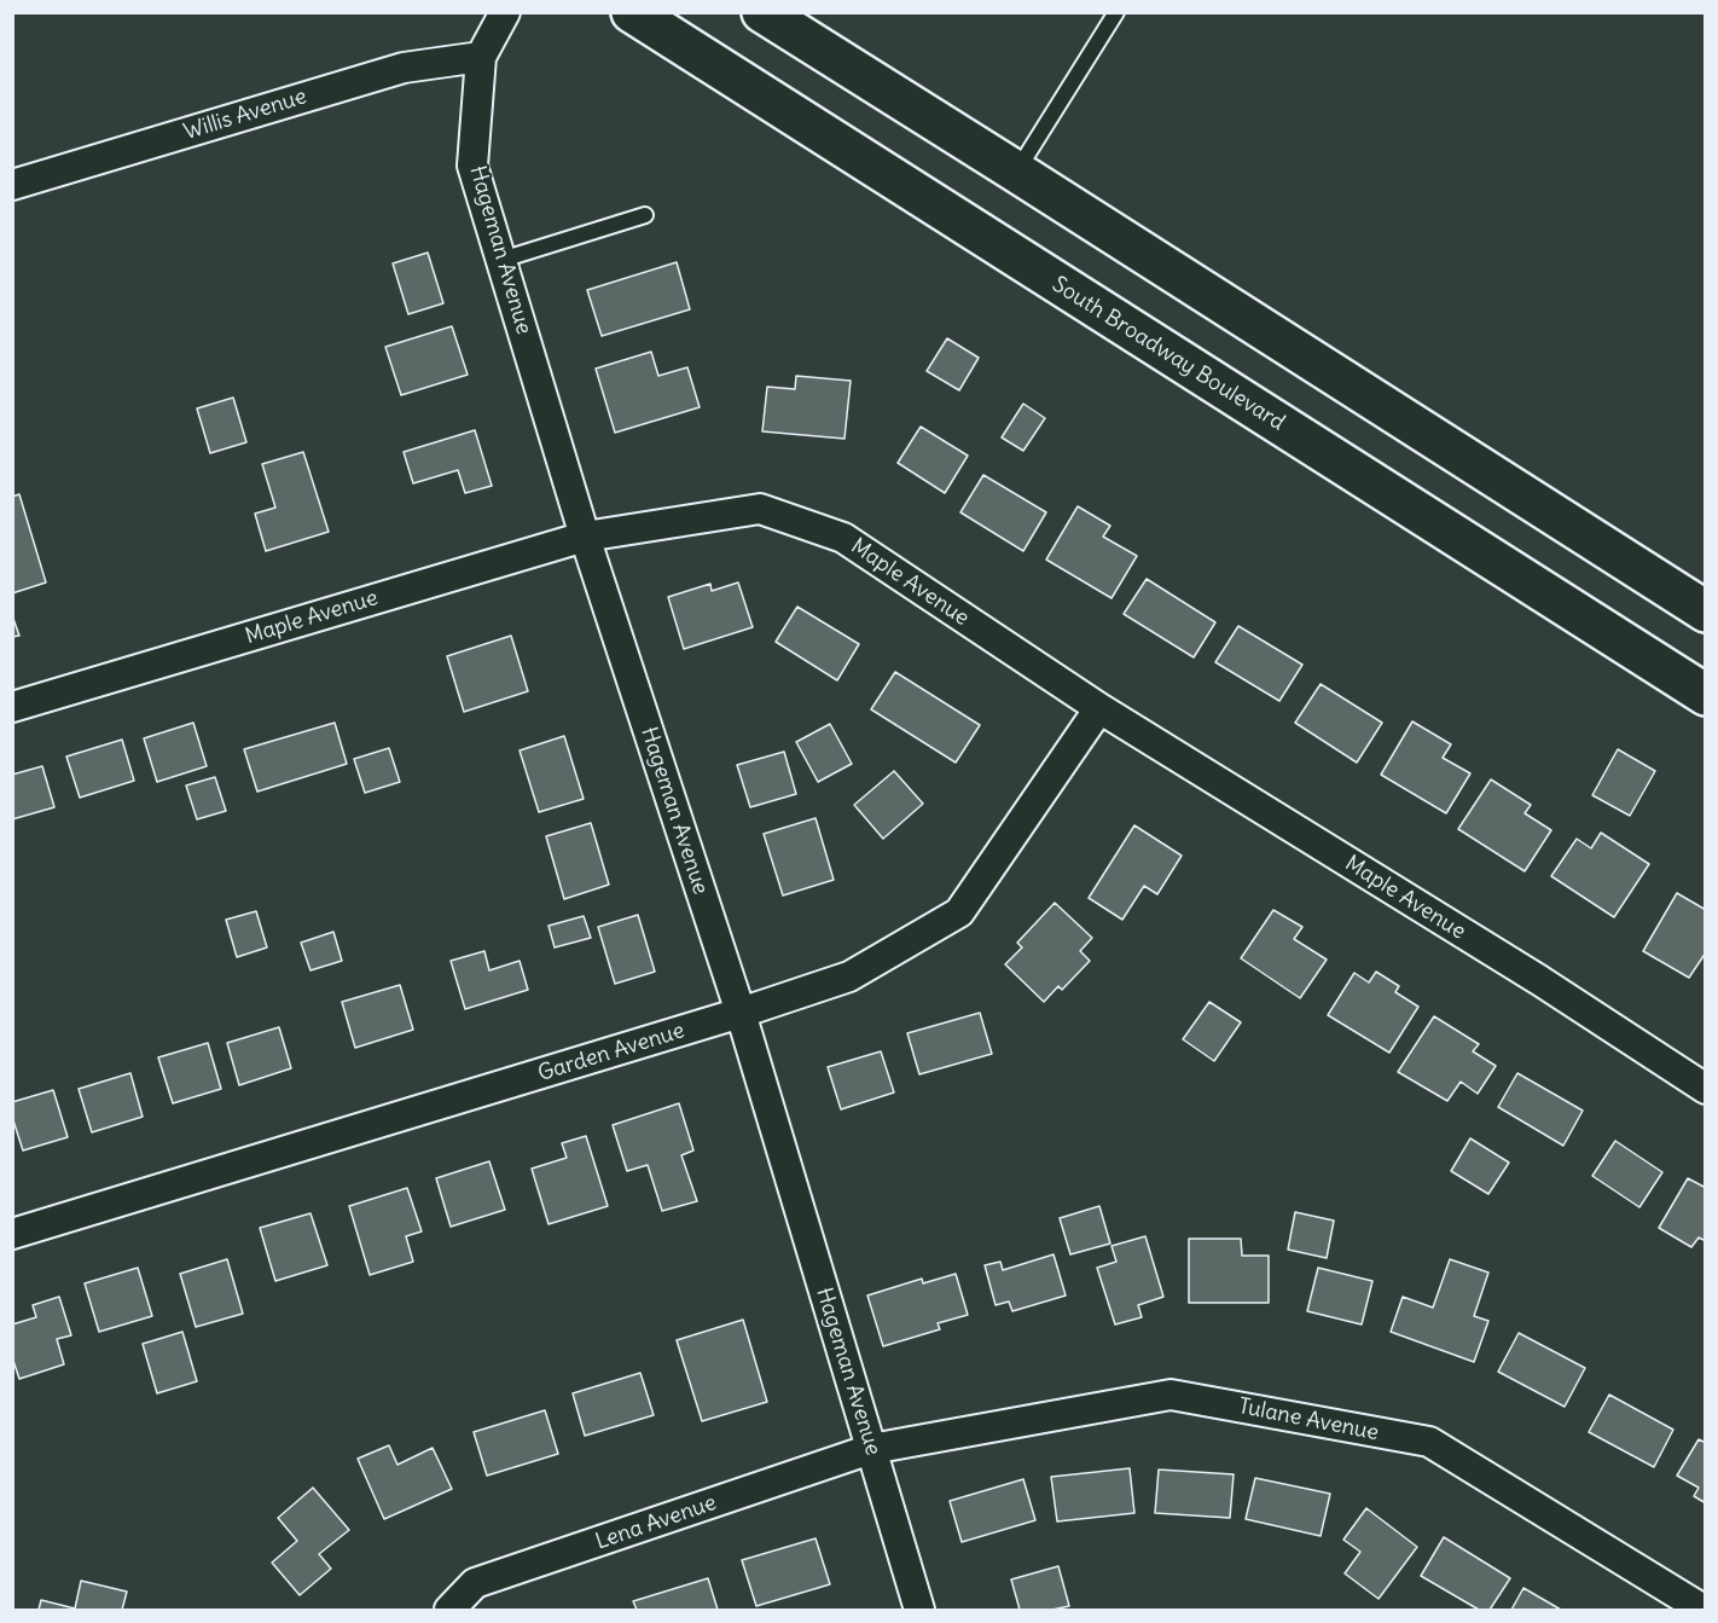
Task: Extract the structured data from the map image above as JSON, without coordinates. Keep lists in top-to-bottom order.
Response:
{
  "streets": {
    "main road": ["South Broadway Boulevard"],
    "street": [
      "Willis Avenue",
      "Hageman Avenue",
      "Maple Avenue",
      "Garden Avenue",
      "Tulane Avenue",
      "Lena Avenue"
    ]
  },
  "crossings": [
    ["Willis Avenue", "Hageman Avenue"],
    ["Hageman Avenue", "Maple Avenue"],
    ["Hageman Avenue", "Garden Avenue"],
    ["Hageman Avenue", "Tulane Avenue"],
    ["Hageman Avenue", "Lena Avenue"],
    ["Maple Avenue", "Garden Avenue"],
    ["Tulane Avenue", "Lena Avenue"]
  ]
}
